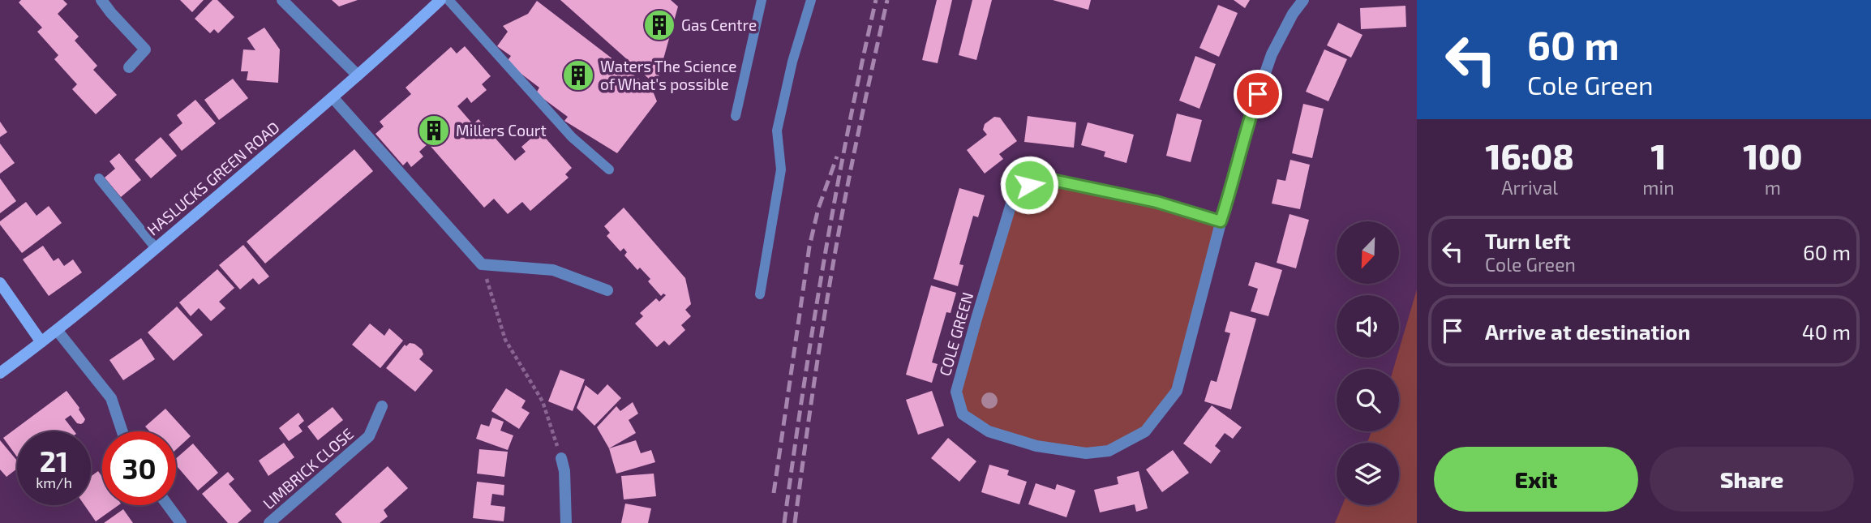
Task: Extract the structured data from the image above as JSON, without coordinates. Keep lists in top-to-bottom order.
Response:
{
  "streets": {
    "street": ["HASLUCKS GREEN ROAD", "COLE GREEN", "LIMBRICK CLOSE"]
  },
  "places": {
    "building": ["Gas Centre", "Waters The Science of What's possible", "Millers Court"]
  },
  "north": "bottom left",
  "page": {
    "turn": ["60 m", "Cole Green"],
    "eta": [
      "16:08",
      "Arrival",
      "1",
      "min",
      "100",
      "m"
    ],
    "list": [
      {
        "name": "Turn left",
        "note": "Cole Green",
        "value": "60 m"
      },
      {
        "name": "Arrive at destination",
        "value": "40 m"
      }
    ],
    "speed": "21 km/h",
    "limit": "30",
    "buttons": ["Exit", "Share"]
  }
}
